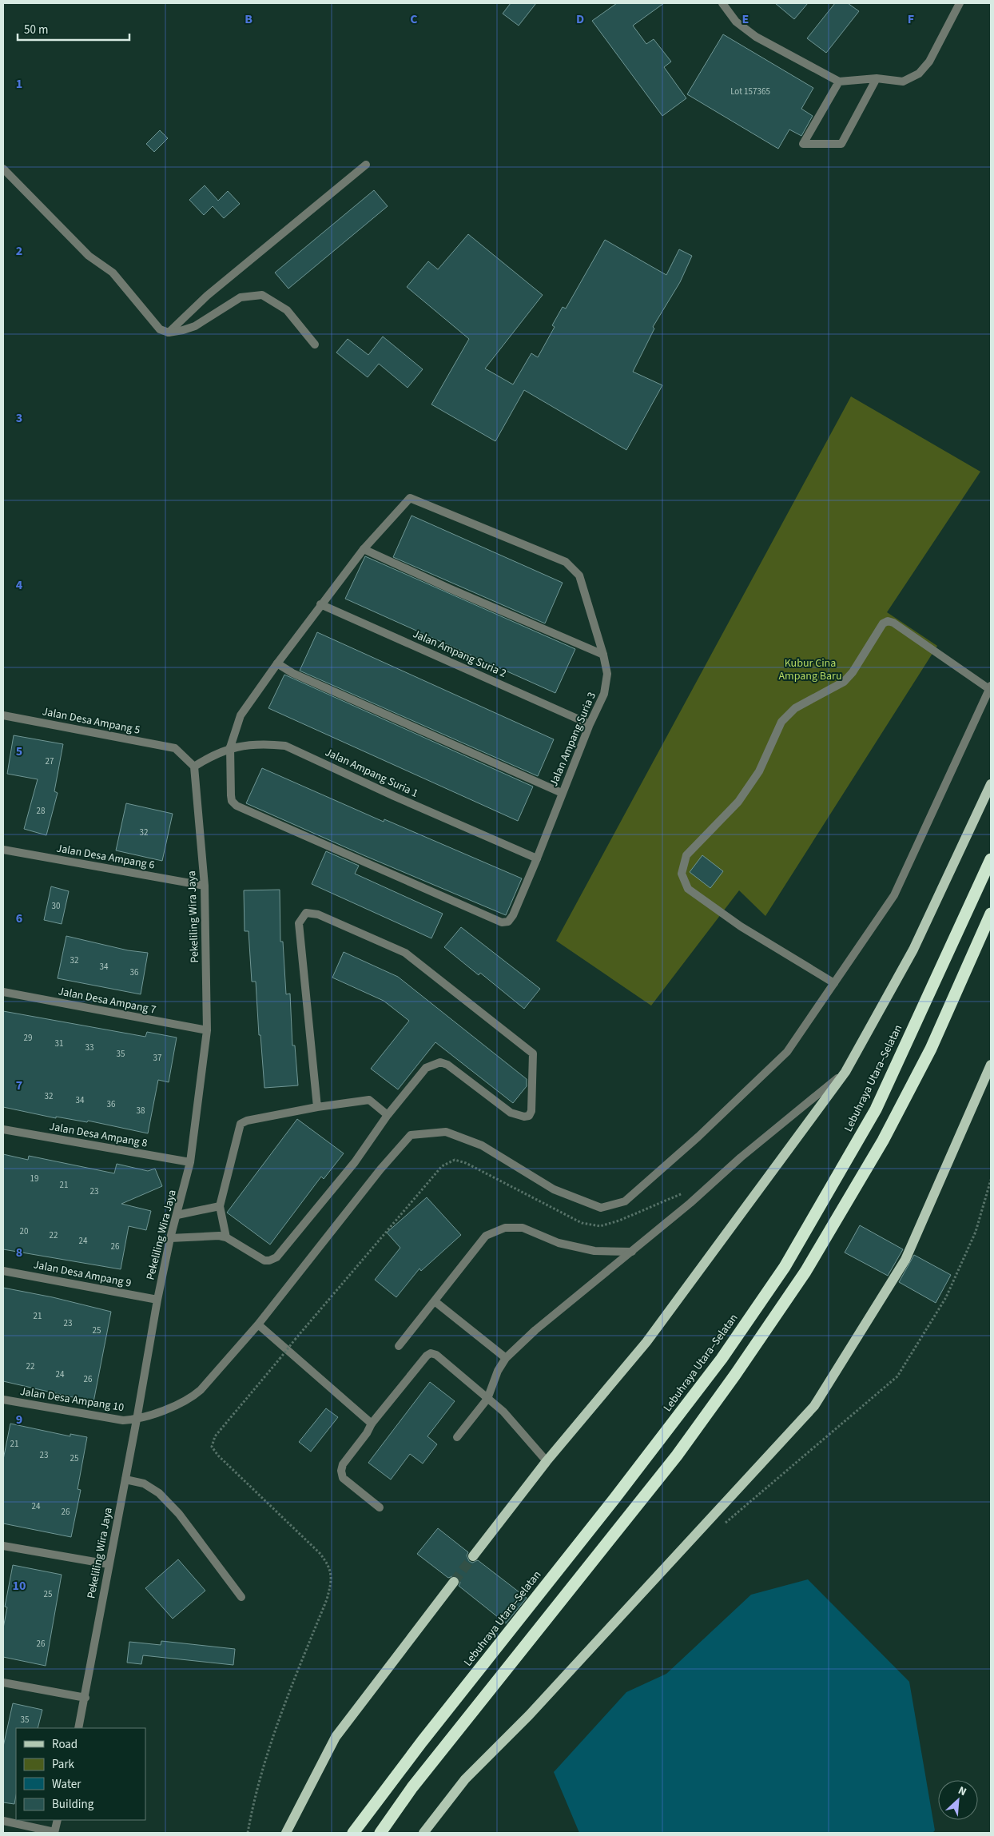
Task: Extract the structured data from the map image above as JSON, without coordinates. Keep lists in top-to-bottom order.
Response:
{
  "streets": {
    "highway": ["Lebuhraya Utara–Selatan"],
    "street": [
      "Jalan Ampang Suria 2",
      "Jalan Desa Ampang 5",
      "Jalan Ampang Suria 3",
      "Jalan Ampang Suria 1",
      "Jalan Desa Ampang 6",
      "Pekeliling Wira Jaya",
      "Jalan Desa Ampang 7",
      "Jalan Desa Ampang 8",
      "Jalan Desa Ampang 9",
      "Jalan Desa Ampang 10"
    ]
  },
  "crossings": [
    ["Jalan Ampang Suria 2", "Jalan Ampang Suria 3"],
    ["Jalan Desa Ampang 5", "Jalan Ampang Suria 1"],
    ["Jalan Desa Ampang 5", "Pekeliling Wira Jaya"],
    ["Jalan Ampang Suria 3", "Jalan Ampang Suria 1"],
    ["Jalan Ampang Suria 1", "Pekeliling Wira Jaya"],
    ["Jalan Desa Ampang 6", "Pekeliling Wira Jaya"],
    ["Pekeliling Wira Jaya", "Jalan Desa Ampang 7"],
    ["Pekeliling Wira Jaya", "Jalan Desa Ampang 8"],
    ["Pekeliling Wira Jaya", "Jalan Desa Ampang 9"],
    ["Pekeliling Wira Jaya", "Jalan Desa Ampang 10"]
  ],
  "parks": ["Kubur Cina Ampang Baru"],
  "house_numbers": [
    "Lot 157365",
    "27",
    "28",
    "32",
    "30",
    "32",
    "34",
    "36",
    "29",
    "31",
    "33",
    "35",
    "37",
    "32",
    "34",
    "36",
    "38",
    "19",
    "21",
    "23",
    "20",
    "22",
    "24",
    "26",
    "21",
    "23",
    "25",
    "22",
    "24",
    "26",
    "21",
    "23",
    "25",
    "24",
    "26",
    "25",
    "26",
    "35"
  ],
  "legend": [
    "Road",
    "Park",
    "Water",
    "Building"
  ],
  "scale_bar": "50 m",
  "north": "top right",
  "grid": {
    "columns": [
      "B",
      "C",
      "D",
      "E",
      "F"
    ],
    "rows": [
      "1",
      "2",
      "3",
      "4",
      "5",
      "6",
      "7",
      "8",
      "9",
      "10"
    ]
  }
}
